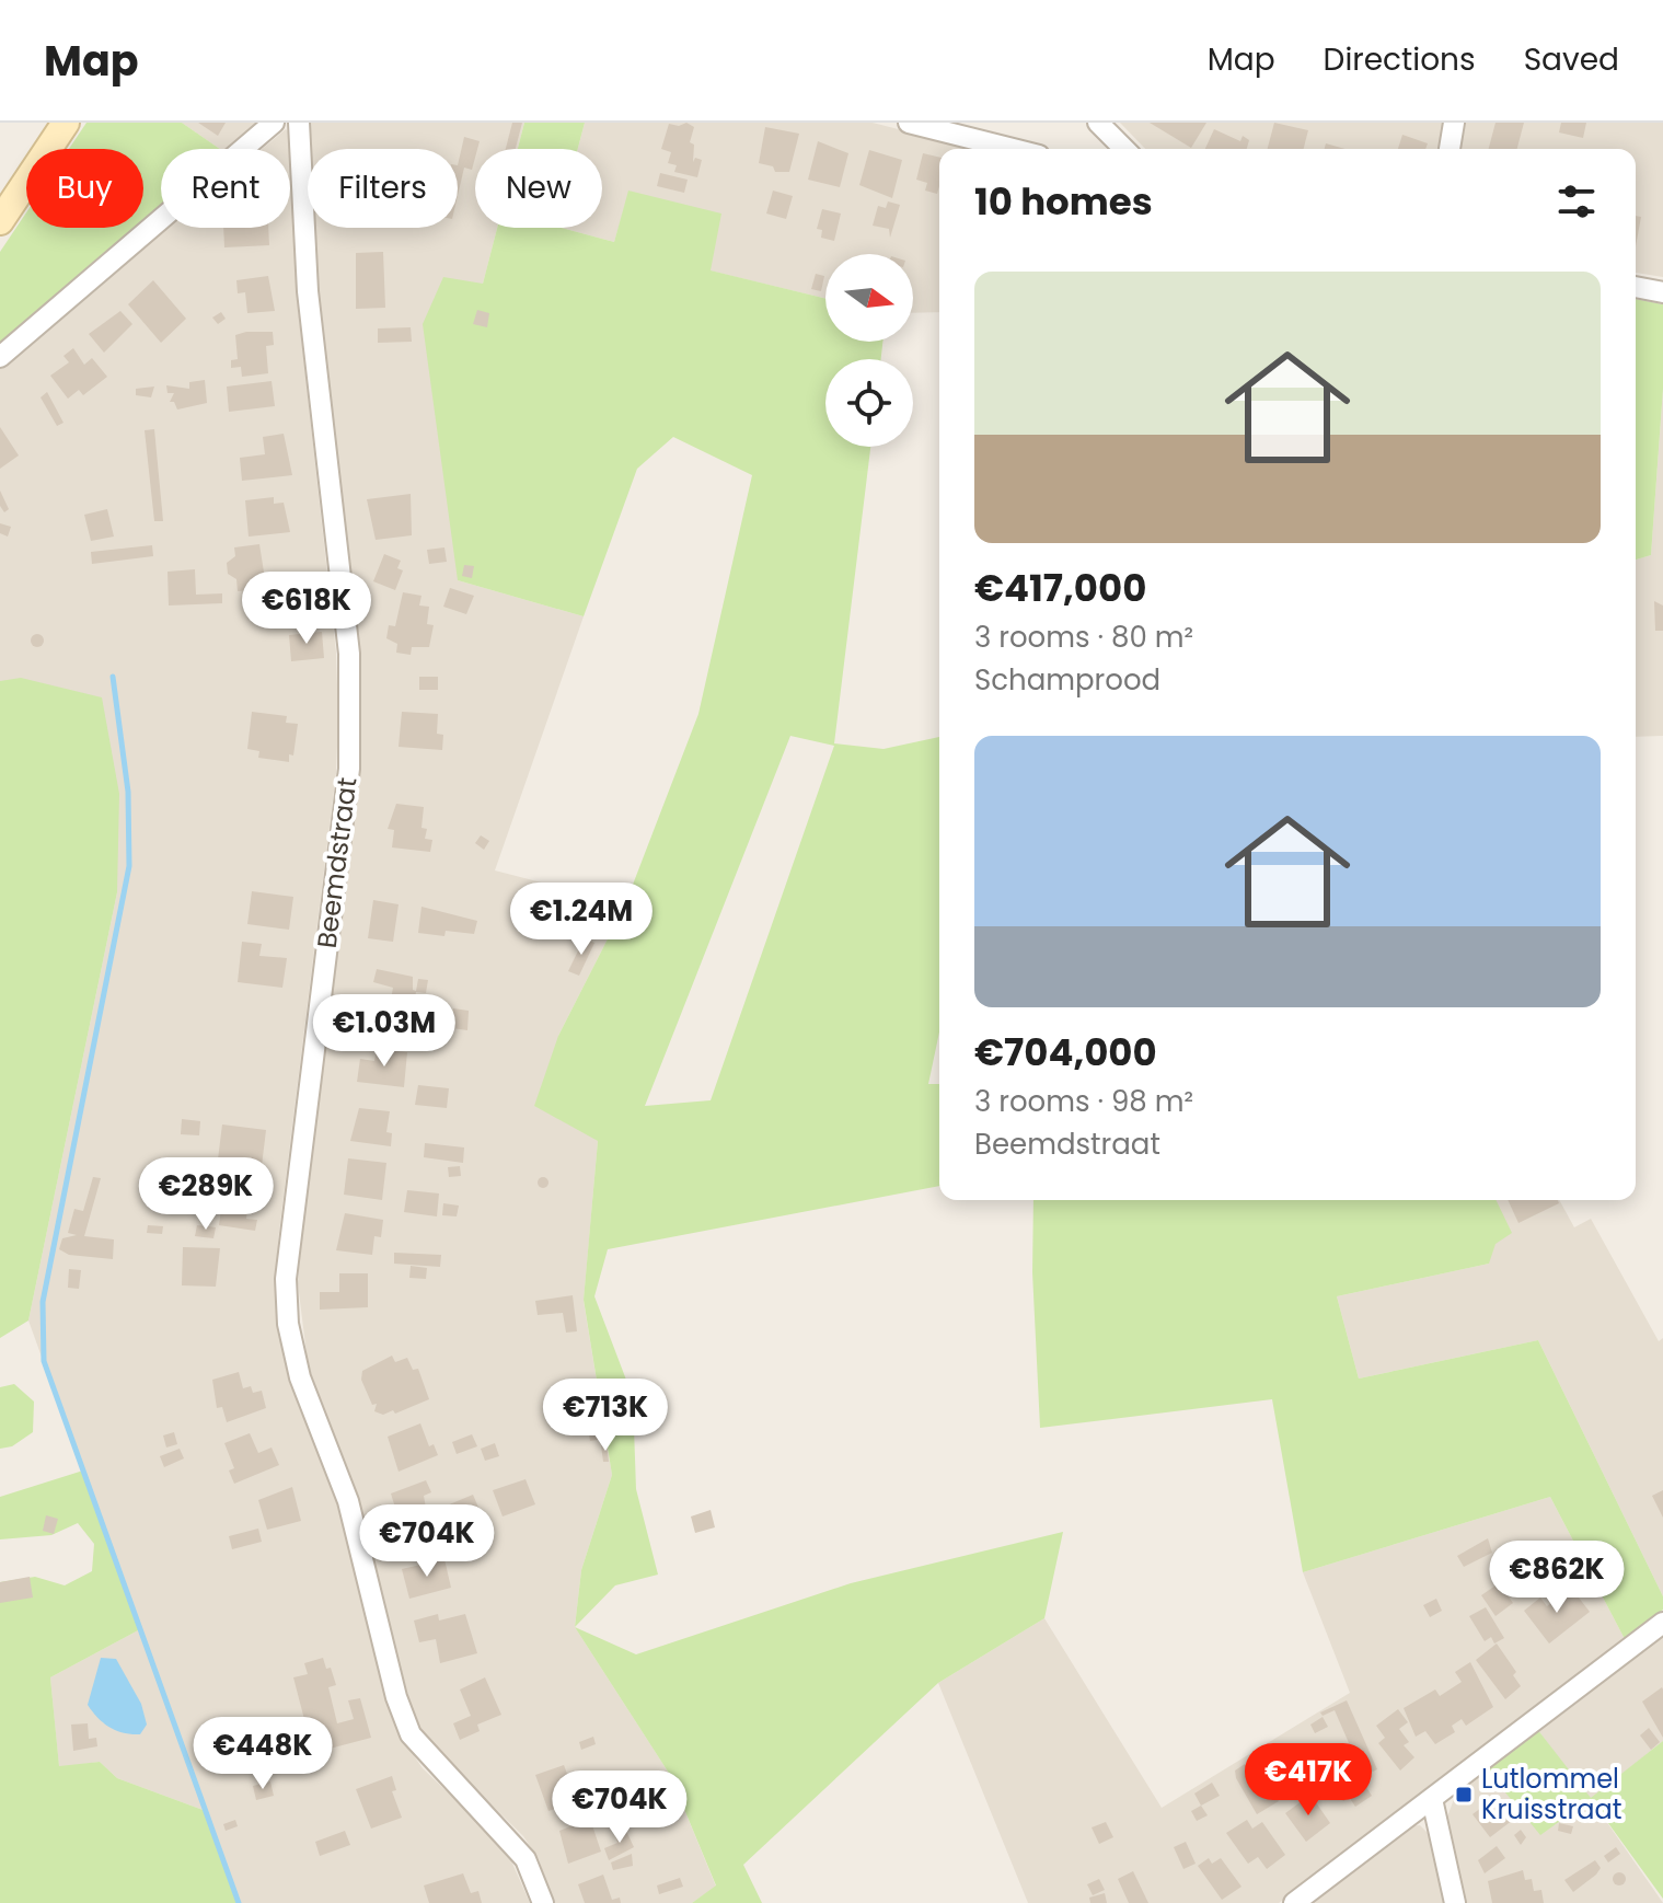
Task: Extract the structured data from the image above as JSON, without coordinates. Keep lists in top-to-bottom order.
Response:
{
  "streets": {
    "street": ["Beemdstraat"]
  },
  "places": {
    "transit": ["Lutlommel Kruisstraat"]
  },
  "north": "right",
  "page": {
    "header": "Map",
    "nav": ["Map", "Directions", "Saved"],
    "chip": [
      "Buy",
      "Rent",
      "Filters",
      "New"
    ],
    "heading": "10 homes",
    "list": [
      {
        "name": "€417,000",
        "note": "3 rooms · 80 m² · Schamprood"
      },
      {
        "name": "€704,000",
        "note": "3 rooms · 98 m² · Beemdstraat"
      }
    ],
    "price": [
      "€618K",
      "€1.24M",
      "€1.03M",
      "€289K",
      "€713K",
      "€704K",
      "€862K",
      "€448K",
      "€417K",
      "€704K"
    ]
  }
}
